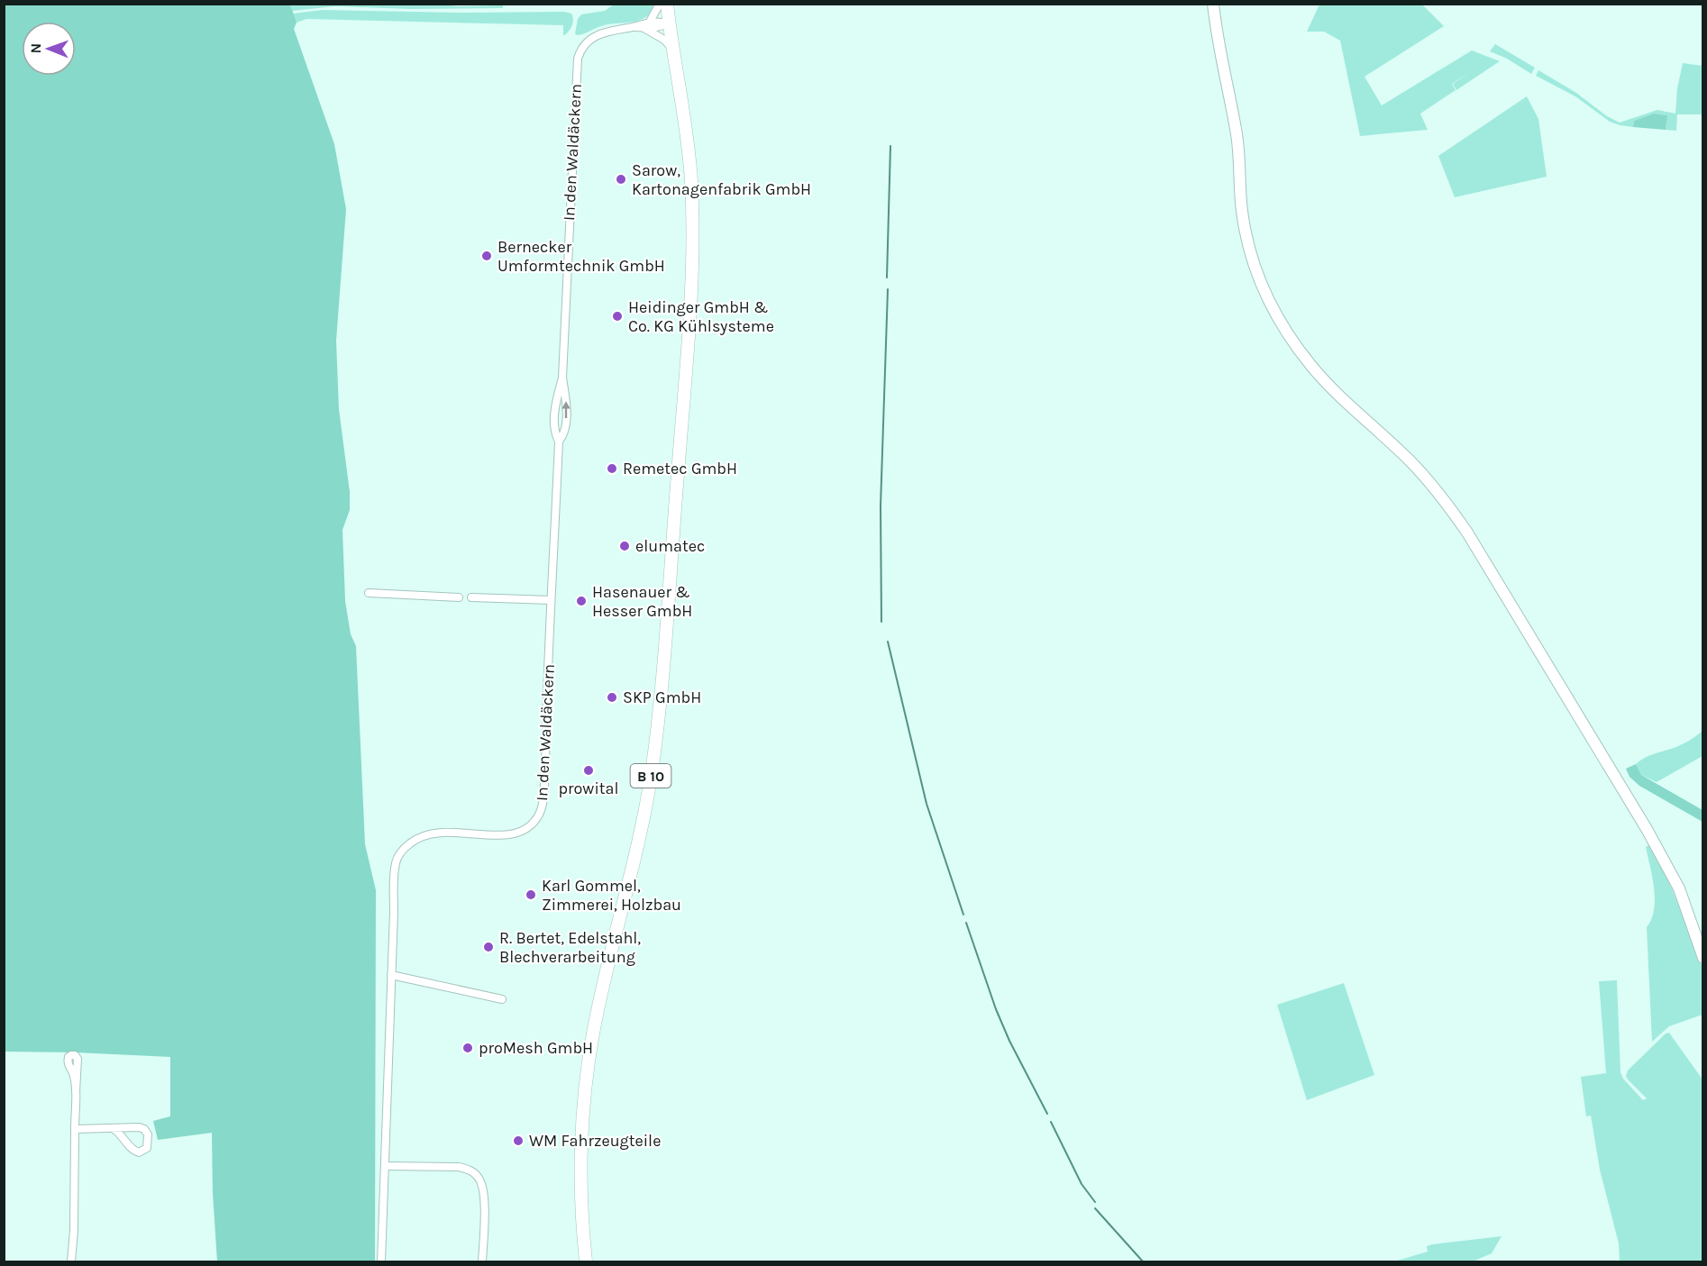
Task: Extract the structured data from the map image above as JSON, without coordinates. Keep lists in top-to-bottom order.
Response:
{
  "streets": {
    "main road": ["B 10"],
    "street": ["In den Waldäckern"]
  },
  "crossings": [
    ["In den Waldäckern", "B 10"]
  ],
  "places": [
    "Sarow, Kartonagenfabrik GmbH",
    "Bernecker Umformtechnik GmbH",
    "Heidinger GmbH & Co. KG Kühlsysteme",
    "Remetec GmbH",
    "elumatec",
    "Hasenauer & Hesser GmbH",
    "SKP GmbH",
    "prowital",
    "Karl Gommel, Zimmerei, Holzbau",
    "R. Bertet, Edelstahl, Blechverarbeitung",
    "proMesh GmbH",
    "WM Fahrzeugteile"
  ],
  "north": "left"
}
